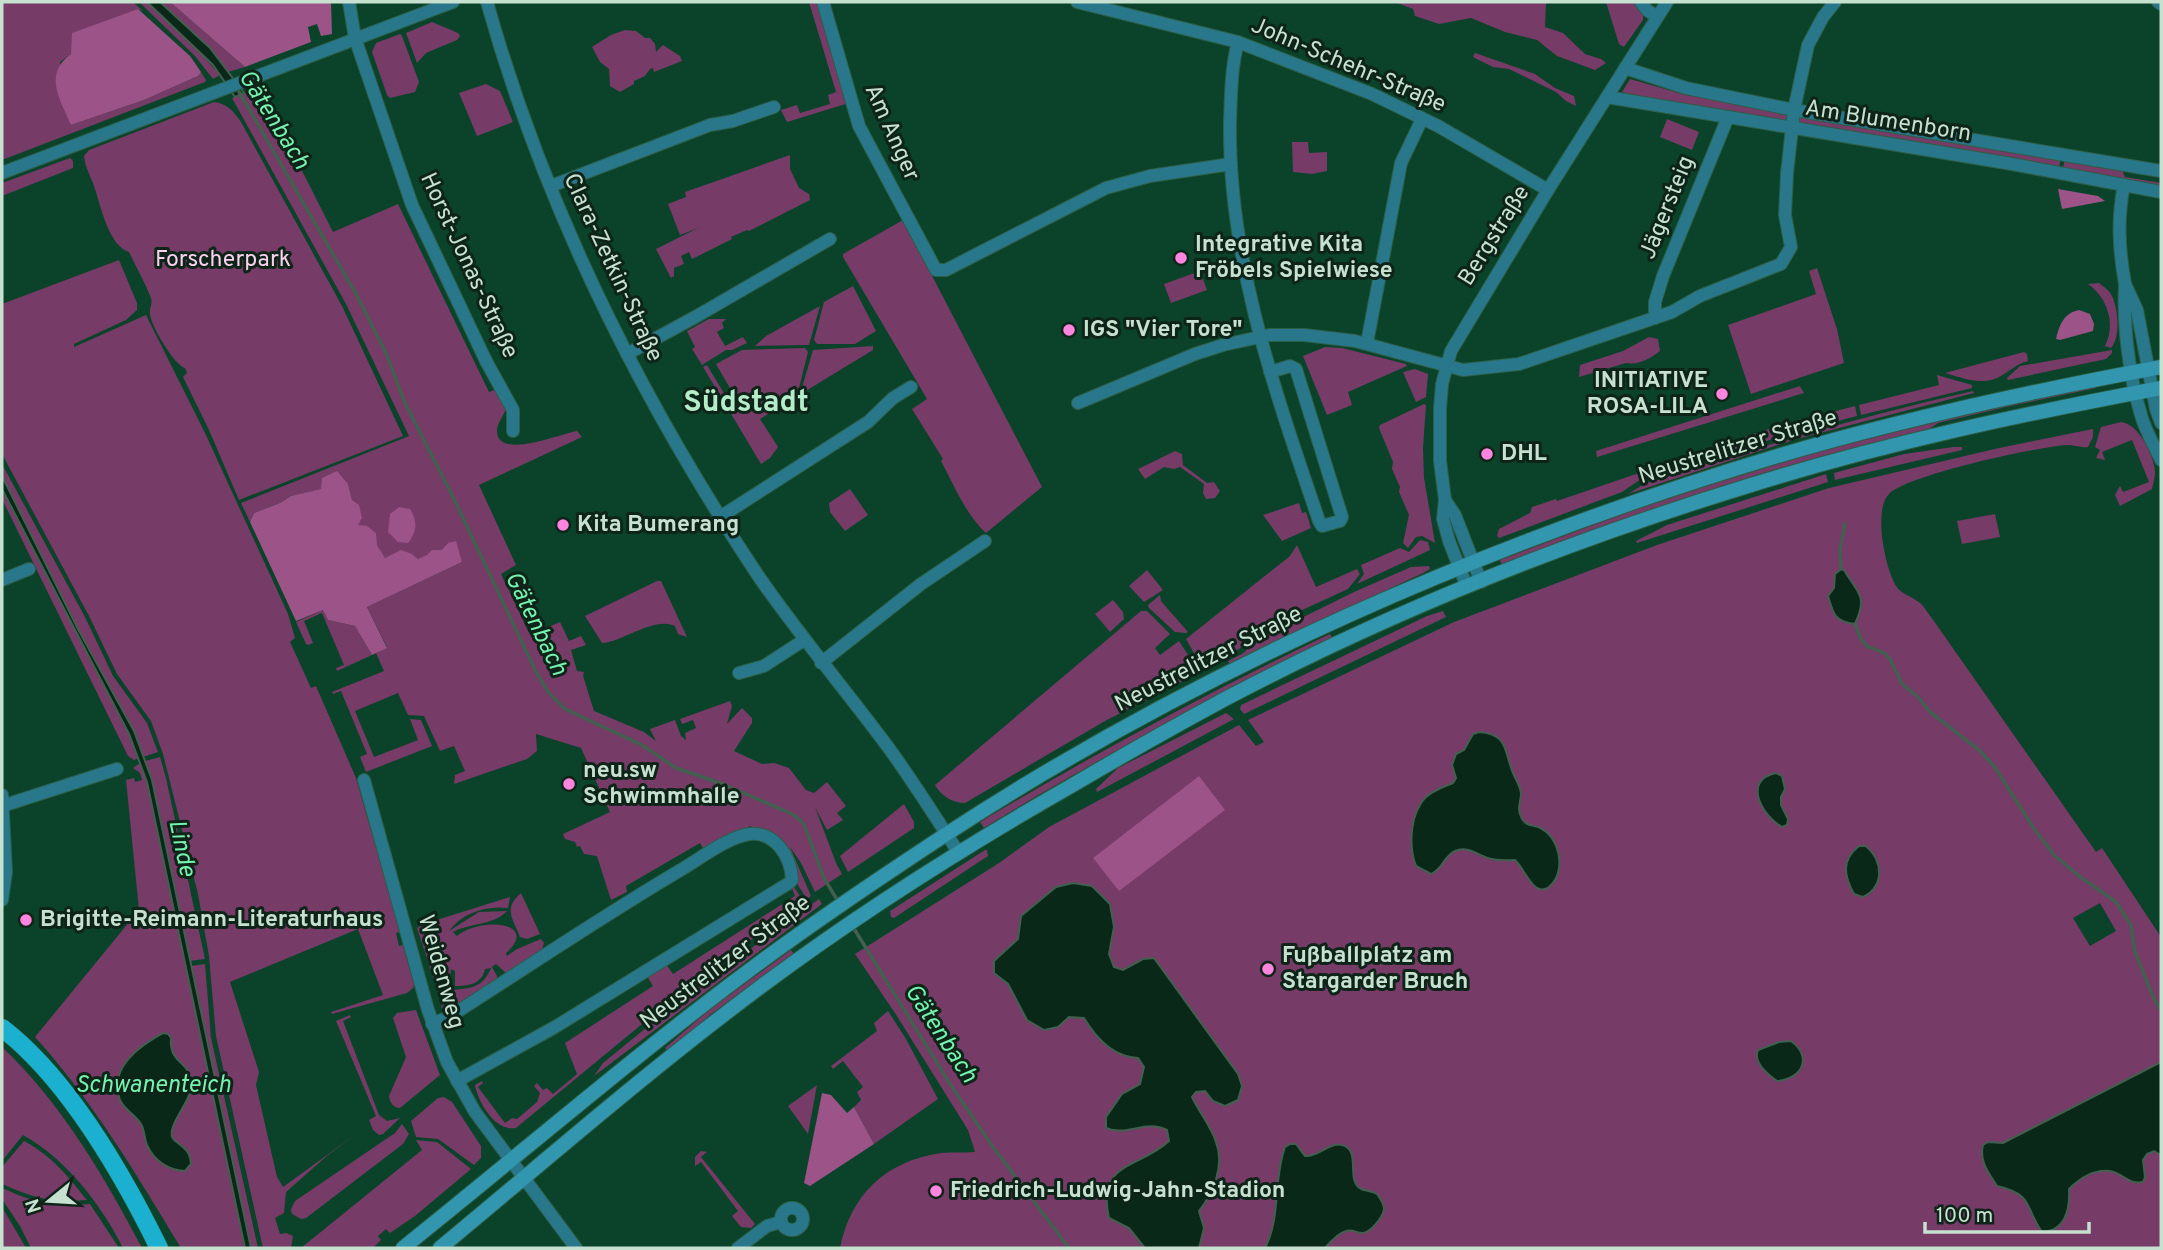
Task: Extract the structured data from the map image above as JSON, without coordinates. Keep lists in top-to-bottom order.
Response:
{
  "streets": {
    "main road": ["Neustrelitzer Straße"],
    "street": [
      "John-Schehr-Straße",
      "Am Blumenborn",
      "Am Anger",
      "Jägersteig",
      "Bergstraße",
      "Horst-Jonas-Straße",
      "Clara-Zetkin-Straße",
      "Weidenweg"
    ]
  },
  "crossings": [
    ["John-Schehr-Straße", "Bergstraße"],
    ["Am Blumenborn", "Jägersteig"],
    ["Am Blumenborn", "Bergstraße"],
    ["Bergstraße", "Neustrelitzer Straße"],
    ["Clara-Zetkin-Straße", "Neustrelitzer Straße"],
    ["Neustrelitzer Straße", "Weidenweg"]
  ],
  "districts": ["Südstadt"],
  "water": ["Gätenbach", "Linde", "Schwanenteich"],
  "parks": ["Forscherpark"],
  "places": [
    "Integrative Kita Fröbels Spielwiese",
    "IGS \"Vier Tore\"",
    "INITIATIVE ROSA-LILA",
    "DHL",
    "Kita Bumerang",
    "neu.sw Schwimmhalle",
    "Brigitte-Reimann-Literaturhaus",
    "Fußballplatz am Stargarder Bruch",
    "Friedrich-Ludwig-Jahn-Stadion"
  ],
  "scale_bar": "100 m",
  "north": "left"
}
